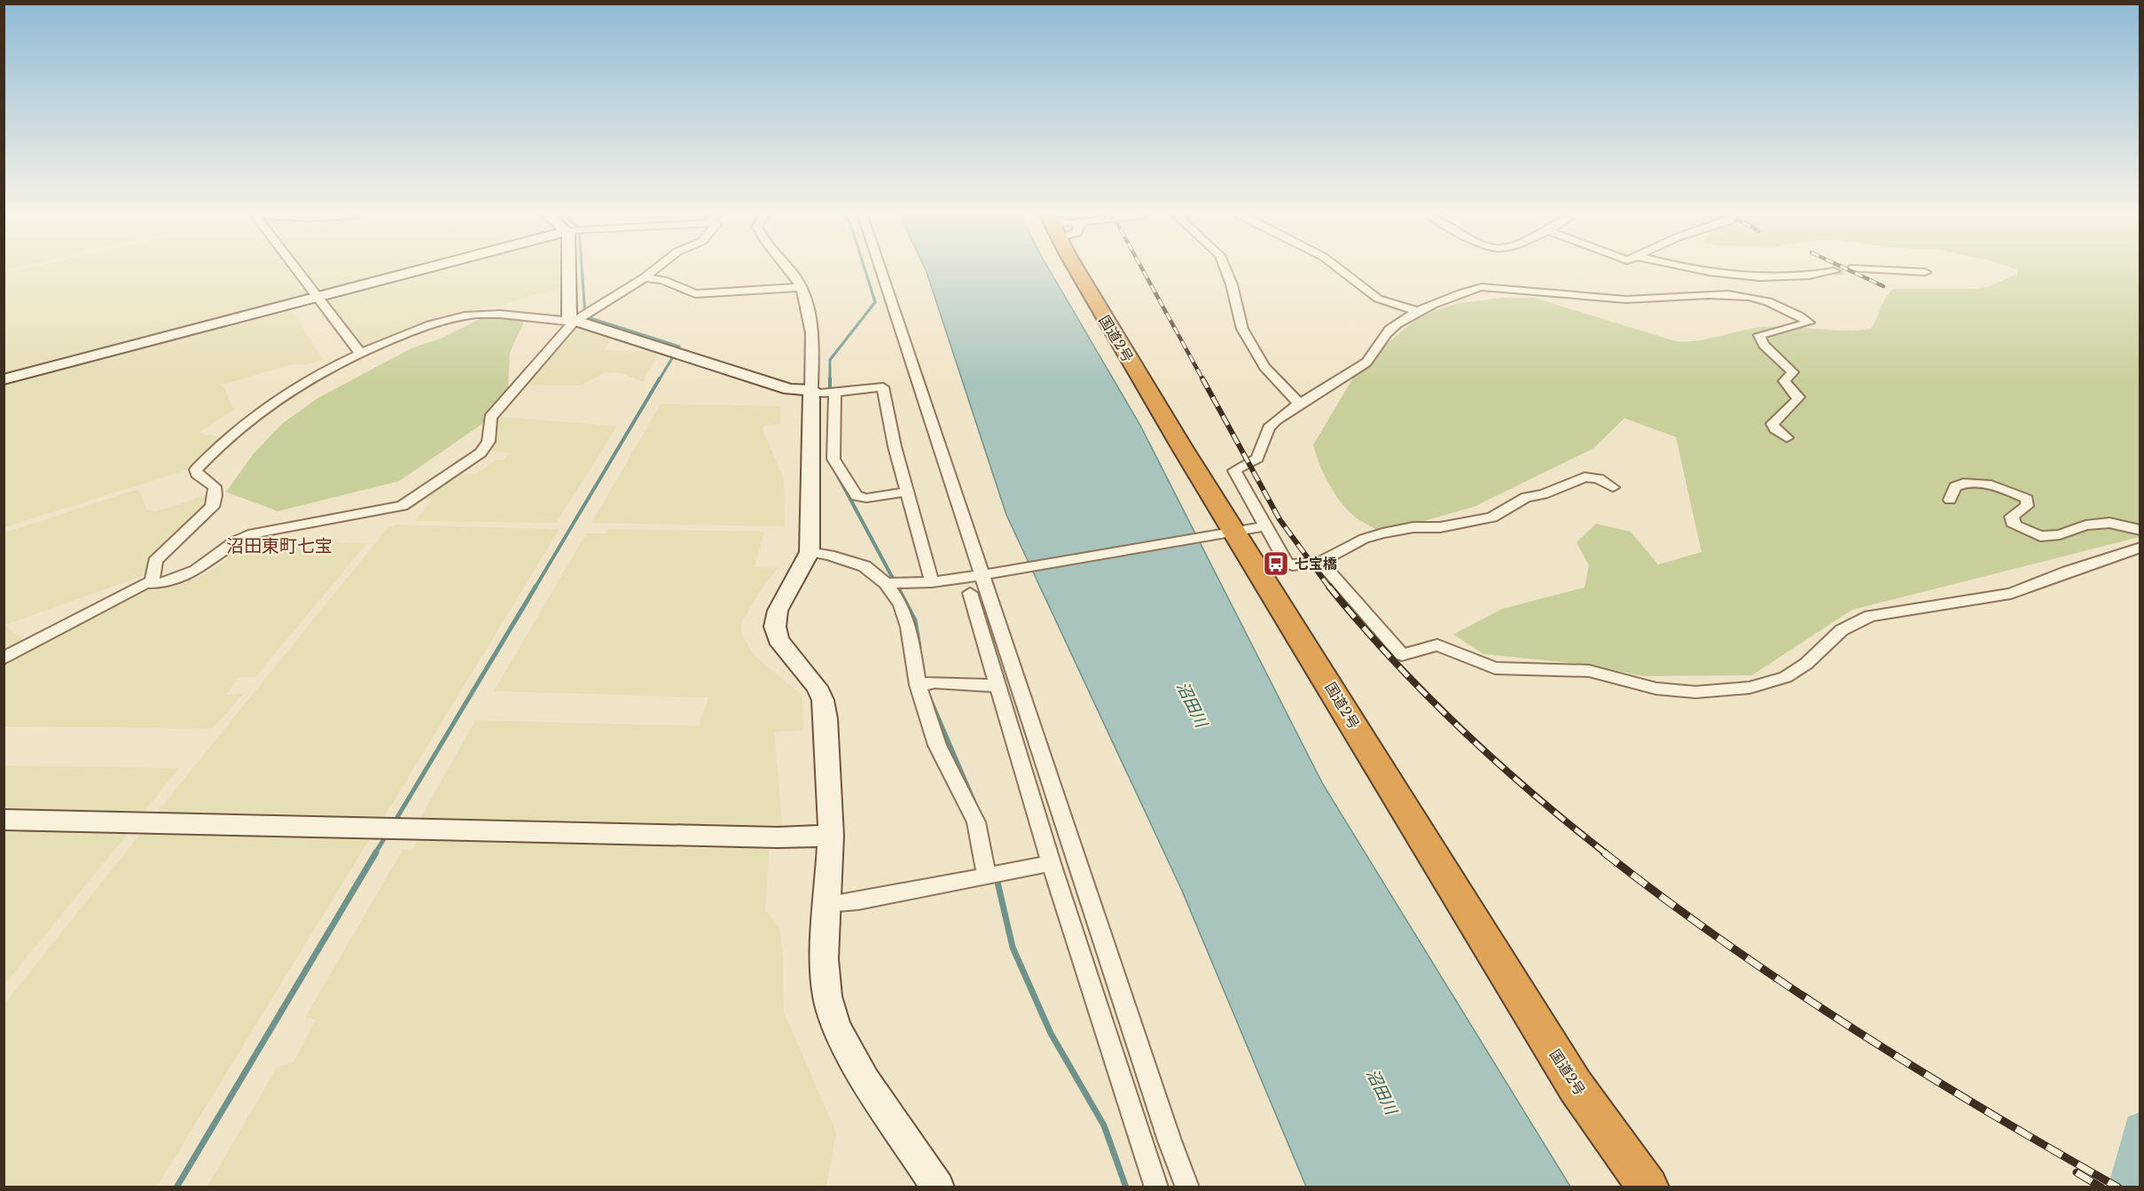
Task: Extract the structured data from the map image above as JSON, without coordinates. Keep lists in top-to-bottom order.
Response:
{
  "streets": {
    "highway": ["国道2号"]
  },
  "districts": ["沼田東町七宝"],
  "water": ["沼田川"],
  "places": {
    "bus stop": ["七宝橋"]
  }
}
